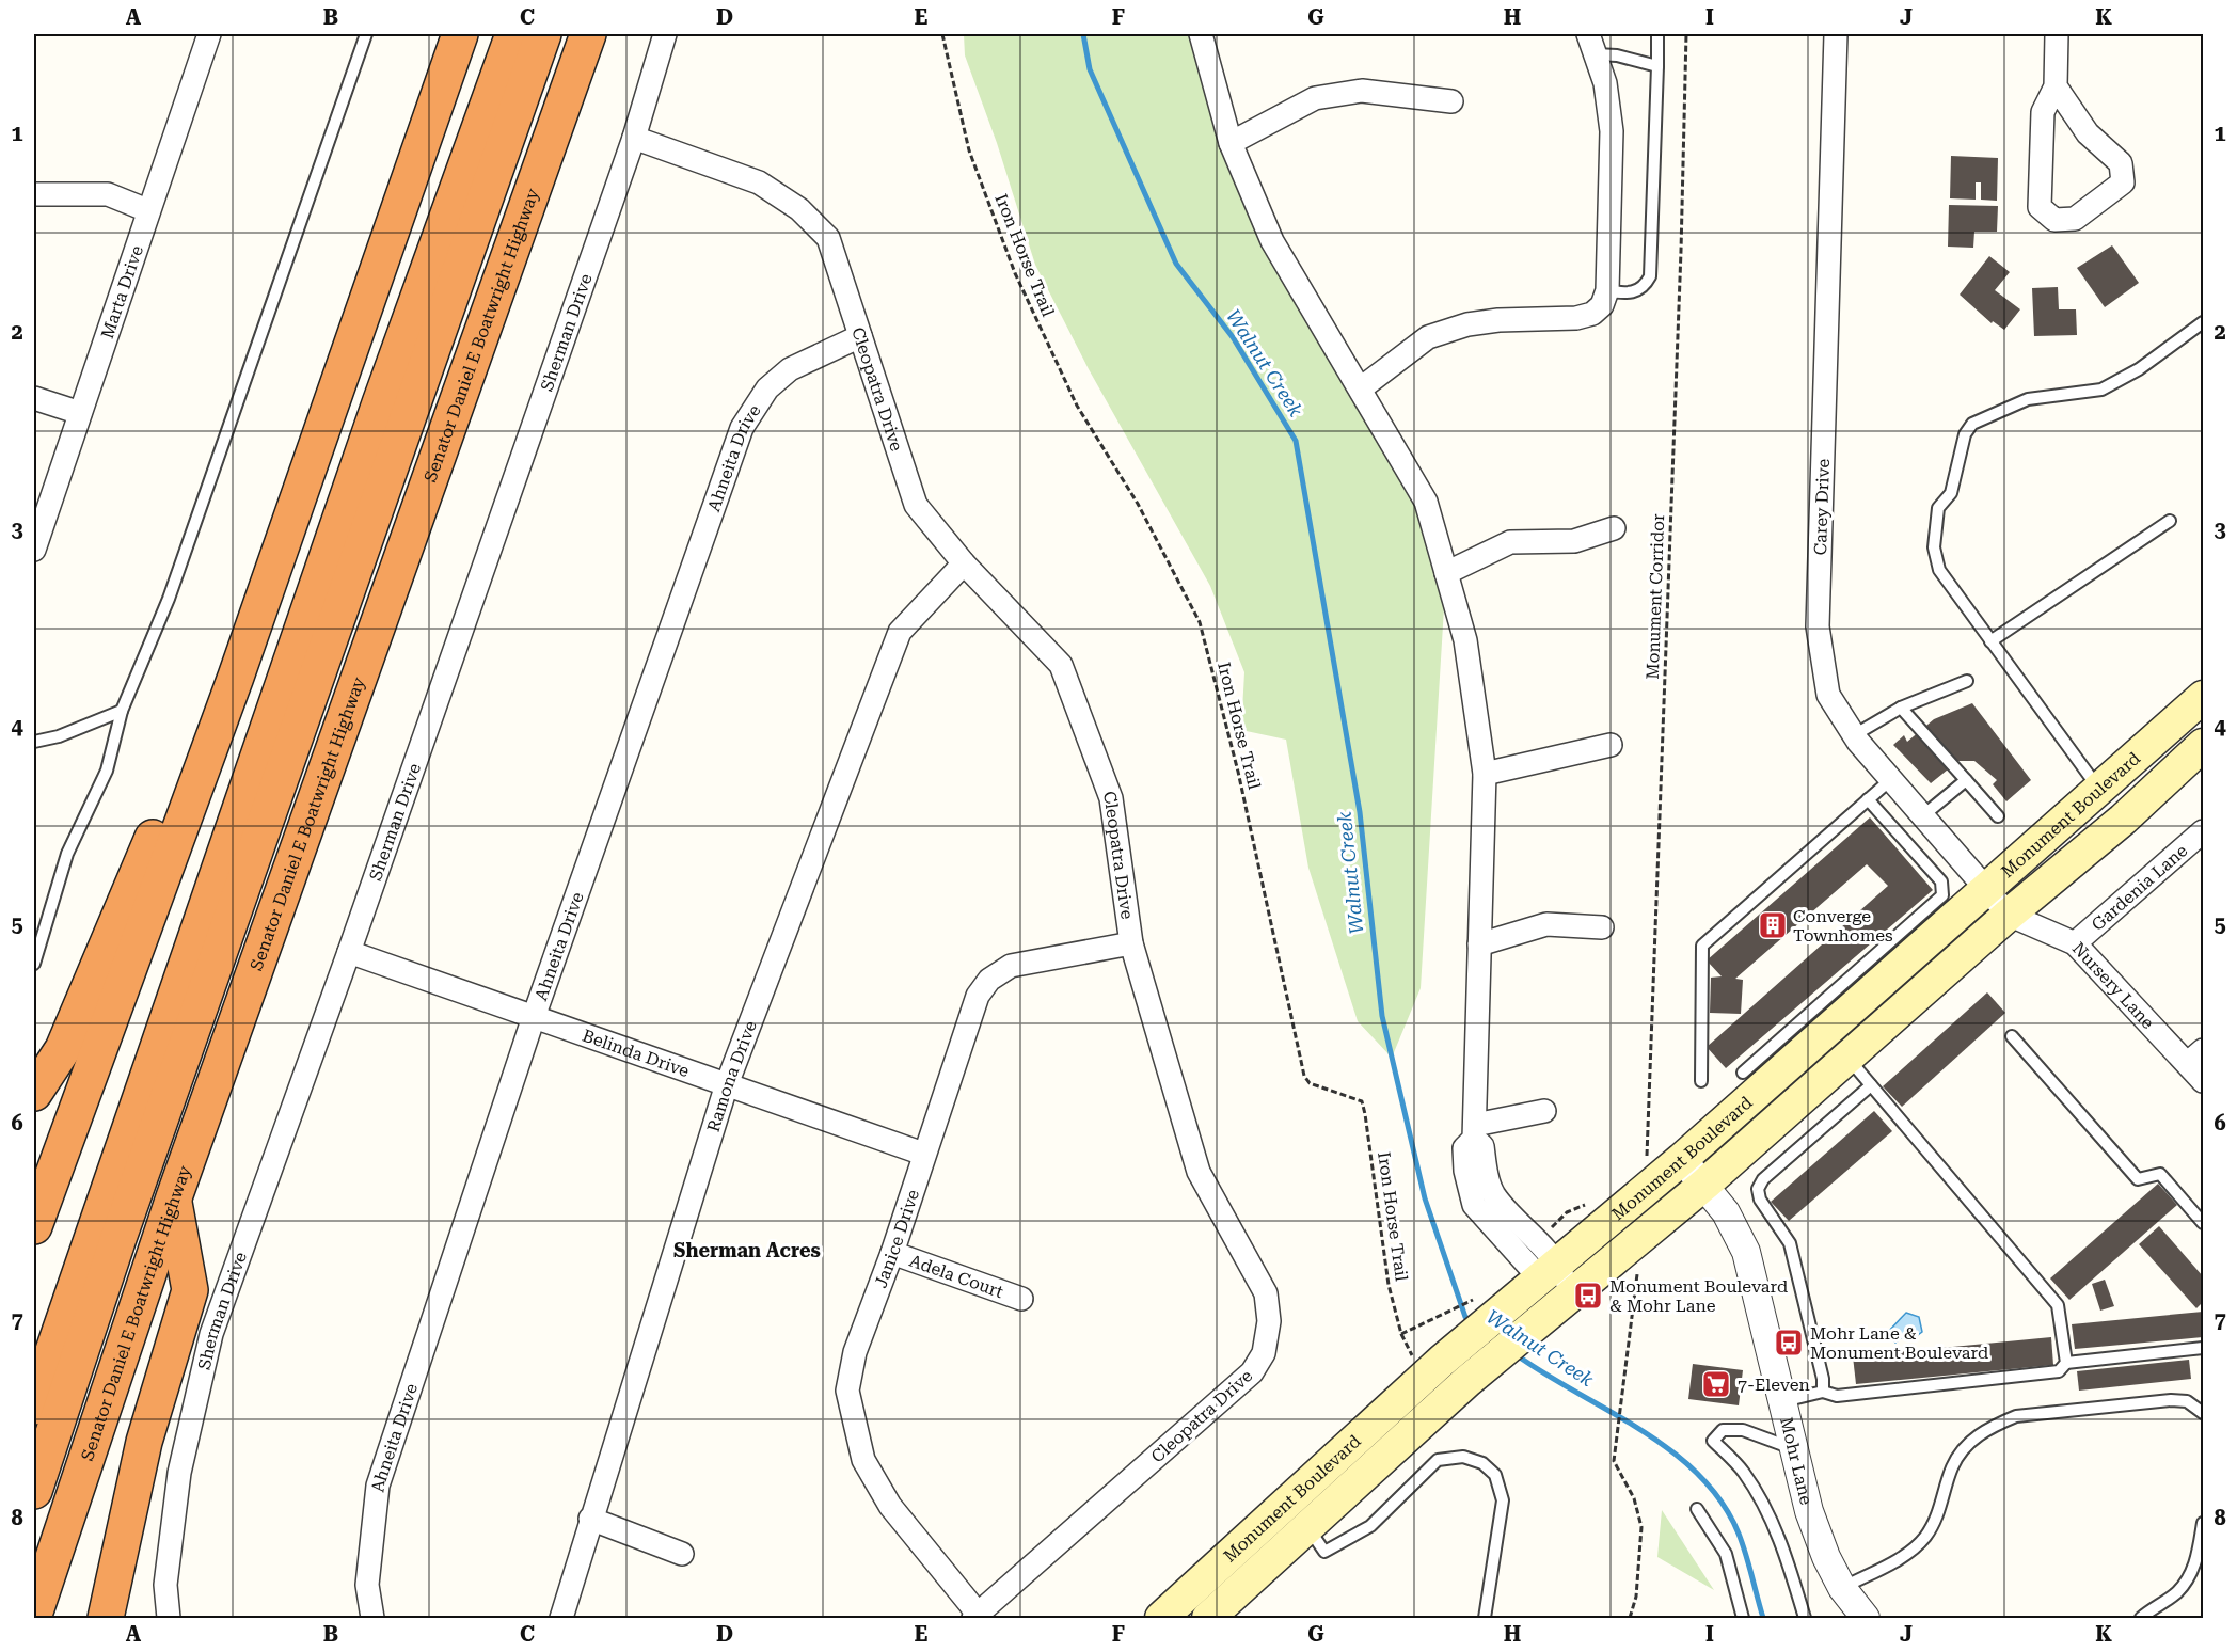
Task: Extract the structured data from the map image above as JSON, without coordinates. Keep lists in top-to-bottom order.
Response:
{
  "streets": {
    "highway": ["Senator Daniel E Boatwright Highway"],
    "main road": ["Monument Boulevard"],
    "street": [
      "Marta Drive",
      "Sherman Drive",
      "Cleopatra Drive",
      "Ahneita Drive",
      "Carey Drive",
      "Gardenia Lane",
      "Nursery Lane",
      "Belinda Drive",
      "Ramona Drive",
      "Janice Drive",
      "Adela Court",
      "Mohr Lane"
    ],
    "path": ["Iron Horse Trail", "Monument Corridor"]
  },
  "crossings": [
    ["Iron Horse Trail", "Monument Boulevard"],
    ["Sherman Drive", "Cleopatra Drive"],
    ["Sherman Drive", "Belinda Drive"],
    ["Cleopatra Drive", "Ahneita Drive"],
    ["Cleopatra Drive", "Ramona Drive"],
    ["Cleopatra Drive", "Janice Drive"],
    ["Ahneita Drive", "Belinda Drive"],
    ["Carey Drive", "Monument Boulevard"],
    ["Carey Drive", "Nursery Lane"],
    ["Monument Boulevard", "Nursery Lane"],
    ["Monument Boulevard", "Mohr Lane"],
    ["Gardenia Lane", "Nursery Lane"],
    ["Belinda Drive", "Ramona Drive"],
    ["Belinda Drive", "Janice Drive"],
    ["Janice Drive", "Adela Court"]
  ],
  "districts": ["Sherman Acres"],
  "water": ["Walnut Creek"],
  "places": {
    "building": ["Converge Townhomes"],
    "bus stop": ["Monument Boulevard & Mohr Lane", "Mohr Lane & Monument Boulevard"],
    "supermarket": ["7-Eleven"]
  },
  "grid": {
    "columns": [
      "A",
      "B",
      "C",
      "D",
      "E",
      "F",
      "G",
      "H",
      "I",
      "J",
      "K"
    ],
    "rows": [
      "1",
      "2",
      "3",
      "4",
      "5",
      "6",
      "7",
      "8"
    ]
  }
}
